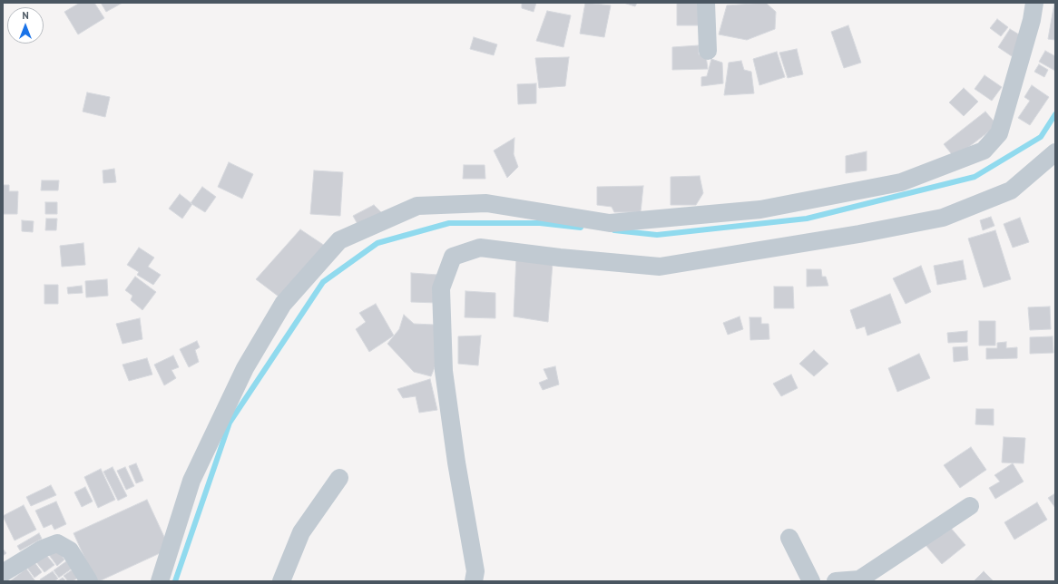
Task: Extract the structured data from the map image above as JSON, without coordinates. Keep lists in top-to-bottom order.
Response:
{
  "north": "top"
}
